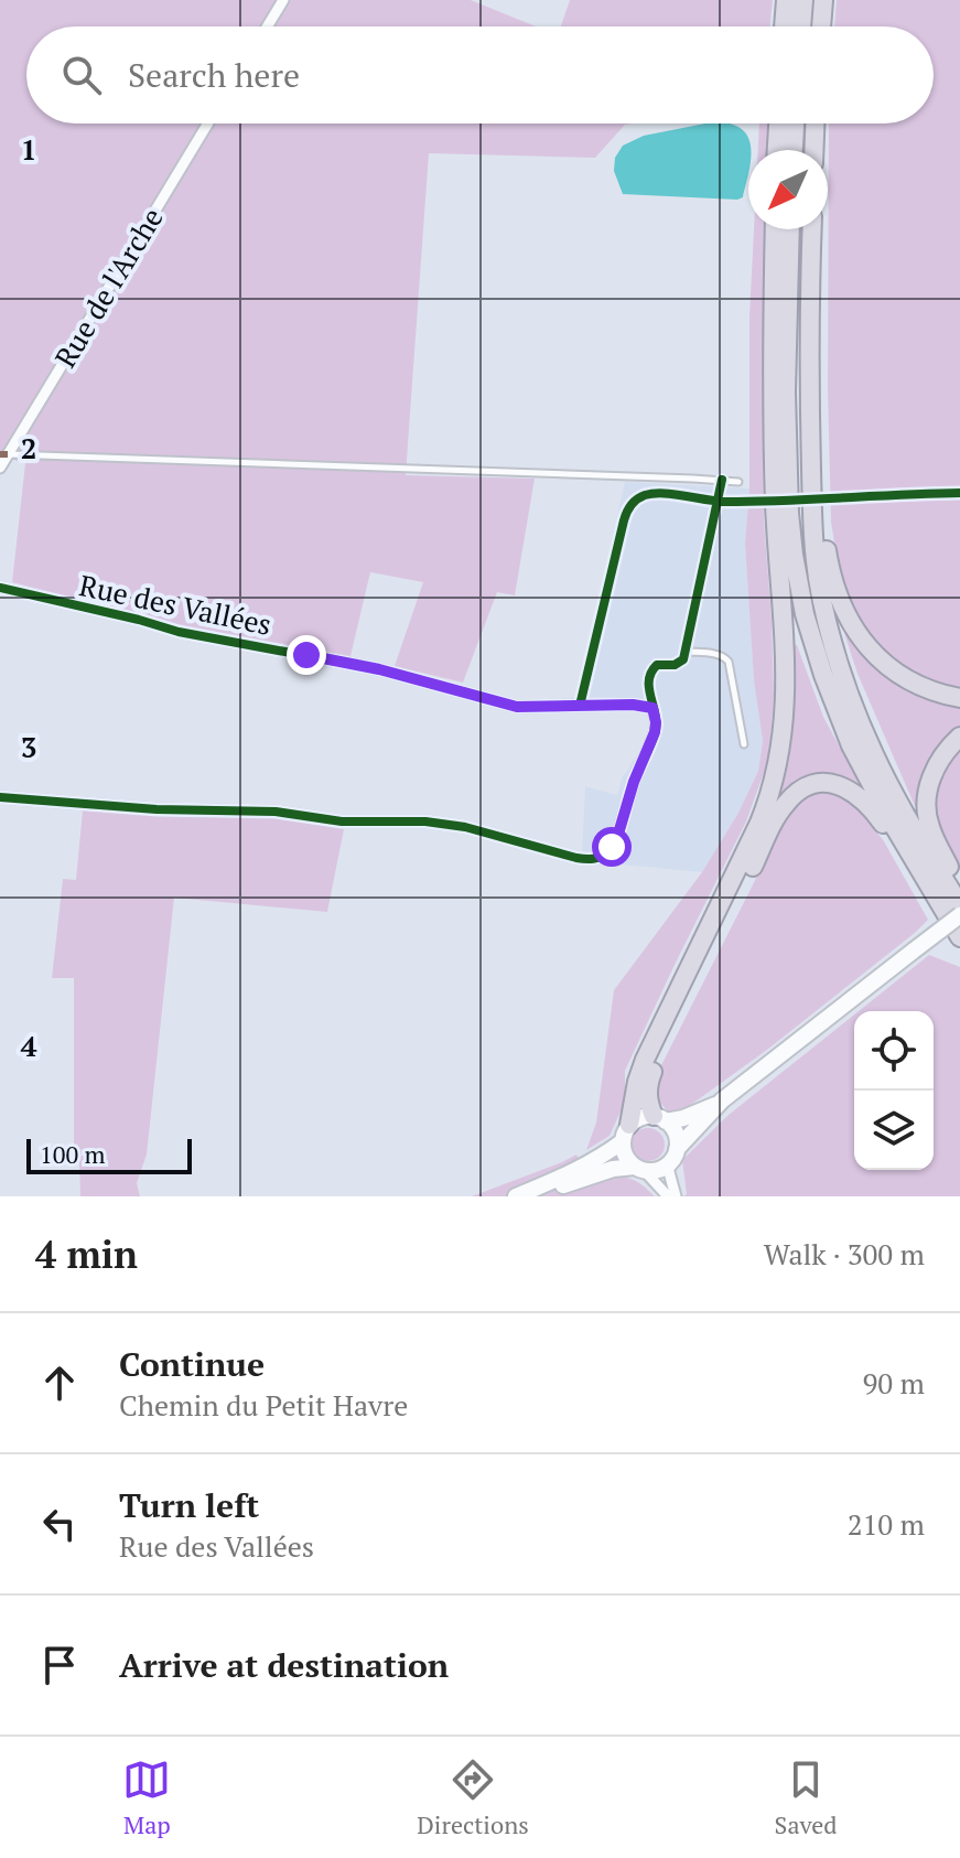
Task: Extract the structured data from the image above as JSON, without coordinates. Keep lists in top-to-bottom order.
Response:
{
  "streets": {
    "street": ["Rue de l'Arche", "Rue des Vallées"]
  },
  "scale_bar": "100 m",
  "north": "bottom left",
  "page": {
    "search": "Search here",
    "scale": "100 m",
    "heading": ["4 min", "Walk · 300 m"],
    "list": [
      ["Continue", "Chemin du Petit Havre", "90 m"],
      ["Turn left", "Rue des Vallées", "210 m"],
      "Arrive at destination"
    ],
    "nav": ["Map", "Directions", "Saved"]
  },
  "grid": {
    "rows": [
      "1",
      "2",
      "3",
      "4"
    ]
  }
}
